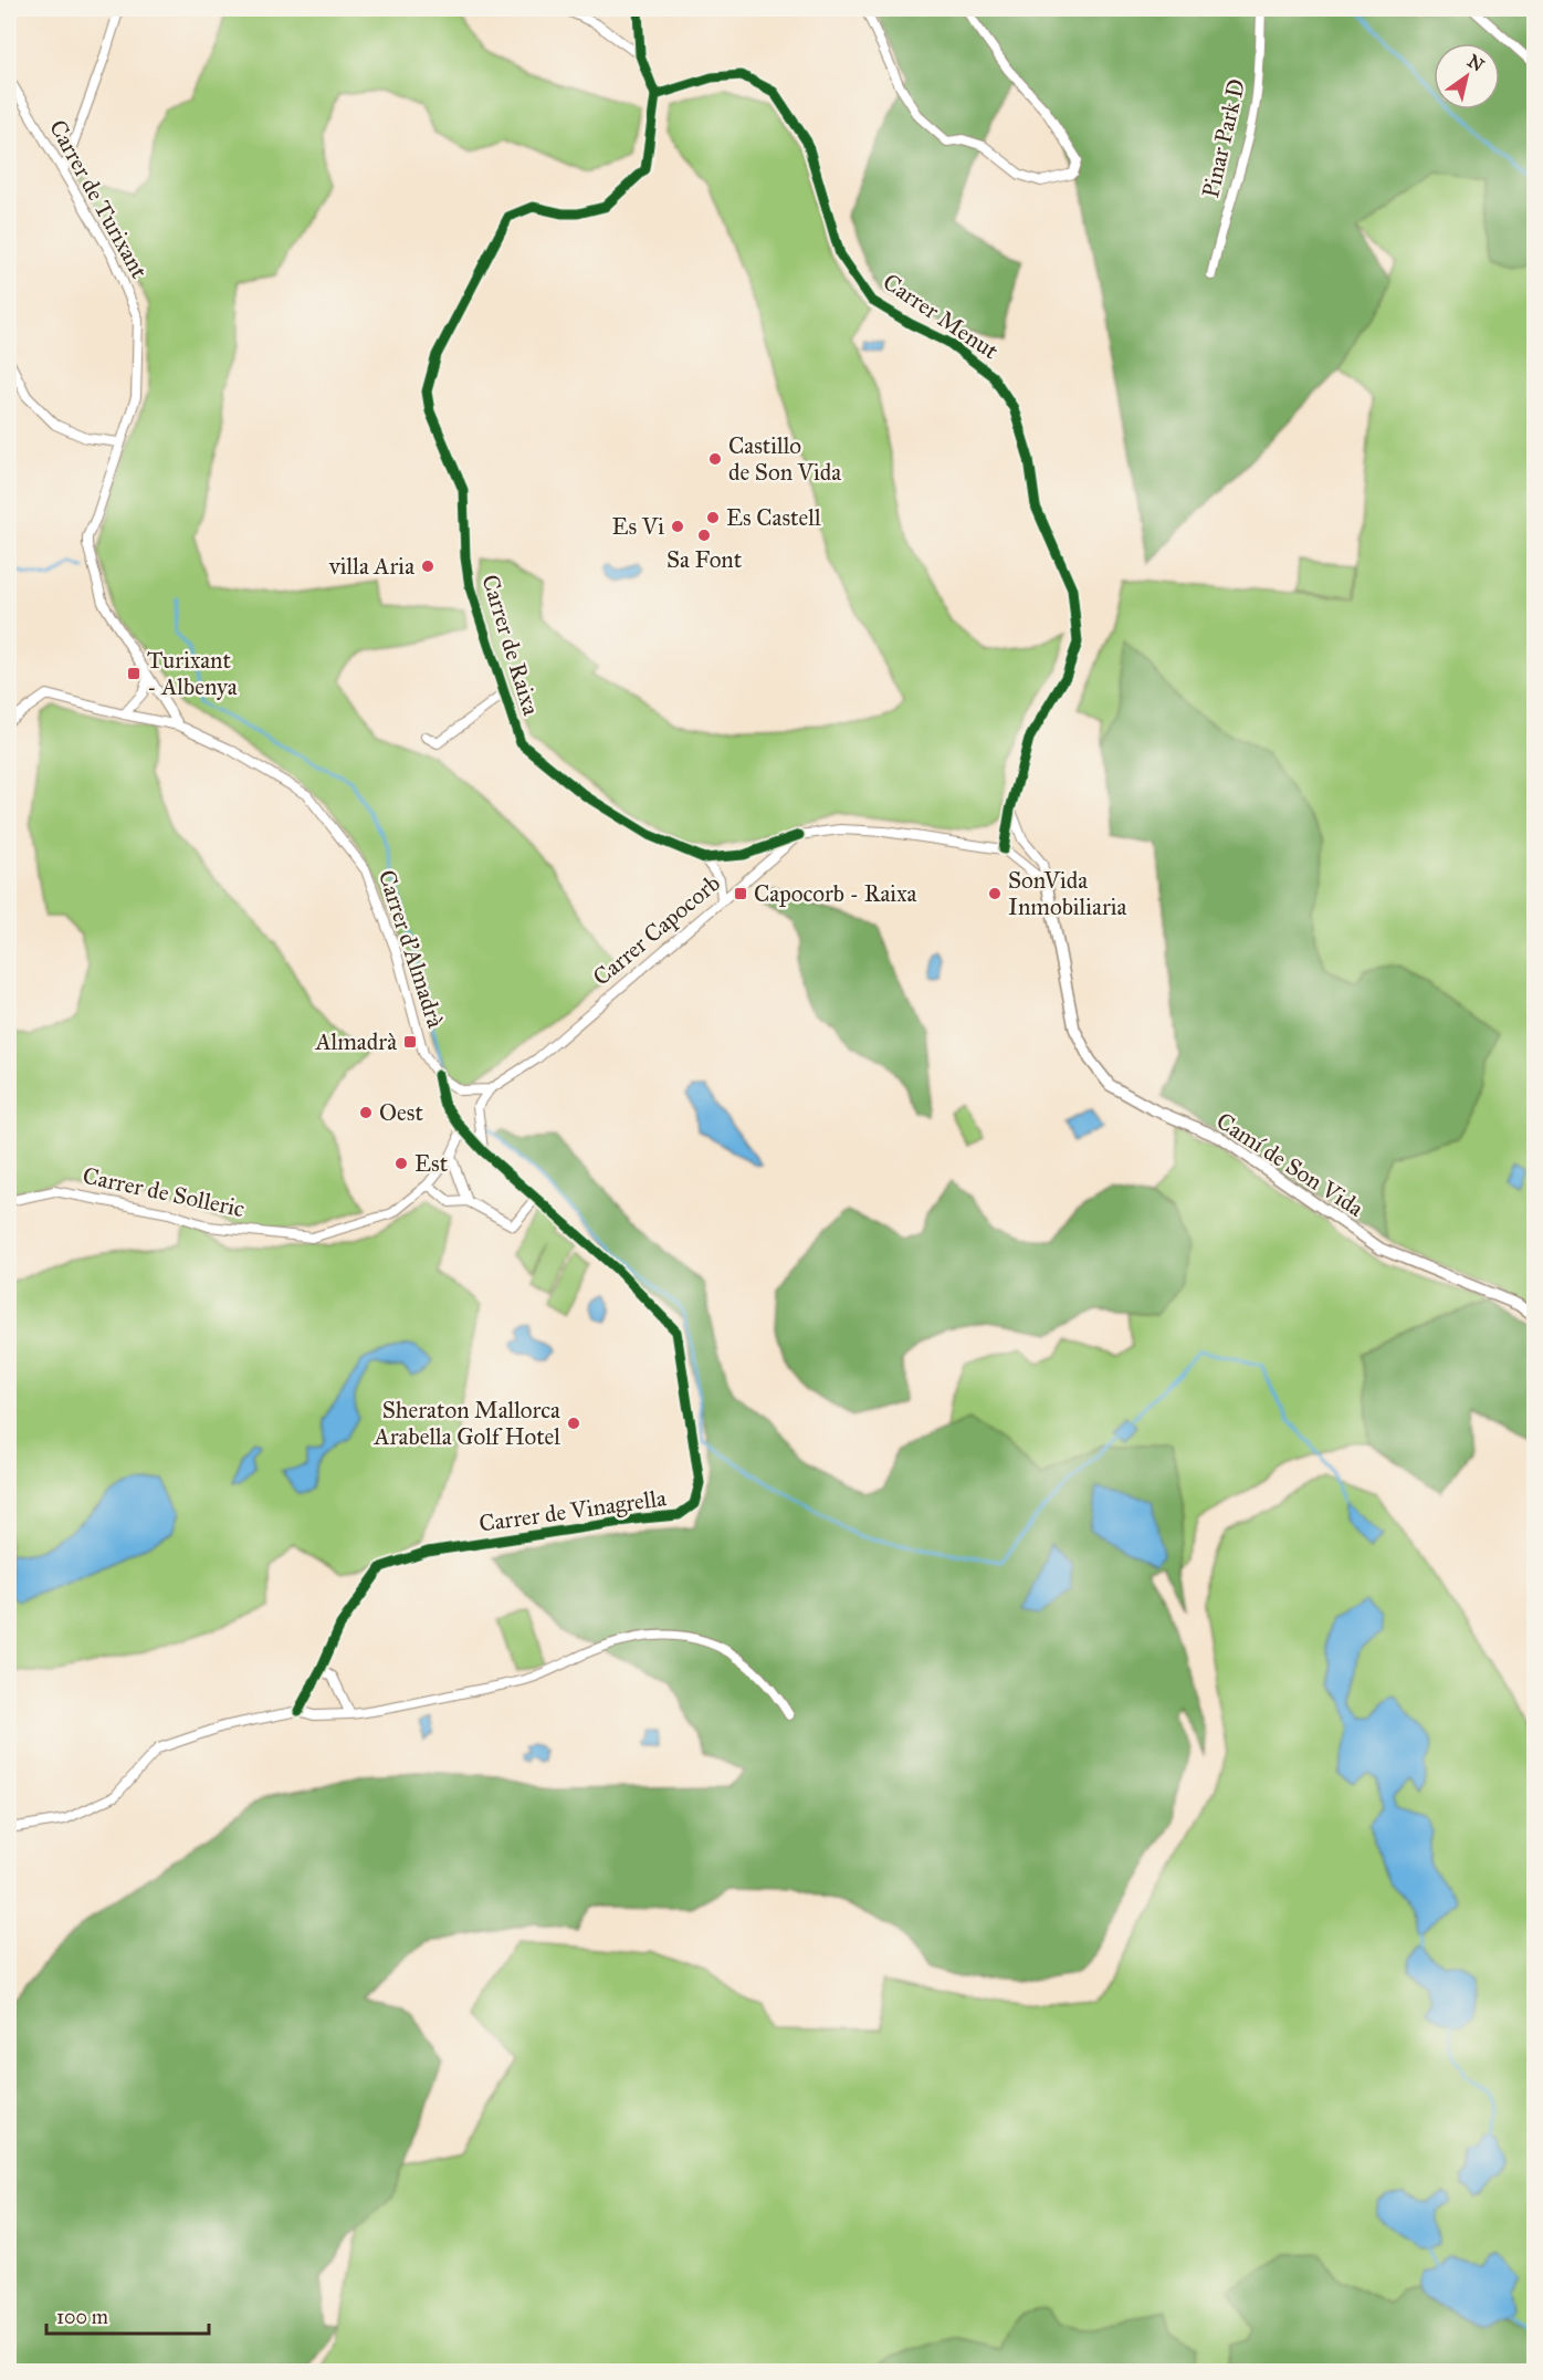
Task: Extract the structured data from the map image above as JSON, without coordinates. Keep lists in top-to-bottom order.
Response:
{
  "streets": {
    "street": [
      "Pinar Park D",
      "Carrer de Turixant",
      "Carrer Menut",
      "Carrer de Raixa",
      "Carrer Capocorb",
      "Carrer d'Almadrà",
      "Camí de Son Vida",
      "Carrer de Solleric",
      "Carrer de Vinagrella"
    ]
  },
  "crossings": [
    ["Carrer de Turixant", "Carrer d'Almadrà"],
    ["Carrer Menut", "Carrer de Raixa"],
    ["Carrer de Raixa", "Carrer Capocorb"],
    ["Carrer d'Almadrà", "Carrer de Solleric"],
    ["Carrer d'Almadrà", "Carrer de Vinagrella"],
    ["Carrer de Solleric", "Carrer de Vinagrella"]
  ],
  "places": {
    "other": [
      "Castillo de Son Vida",
      "Es Castell",
      "Es Vi",
      "Sa Font",
      "villa Aria",
      "SonVida Inmobiliaria",
      "Oest",
      "Est",
      "Sheraton Mallorca Arabella Golf Hotel"
    ],
    "transit": ["Turixant - Albenya", "Capocorb - Raixa", "Almadrà"]
  },
  "scale_bar": "100 m",
  "north": "top right"
}
